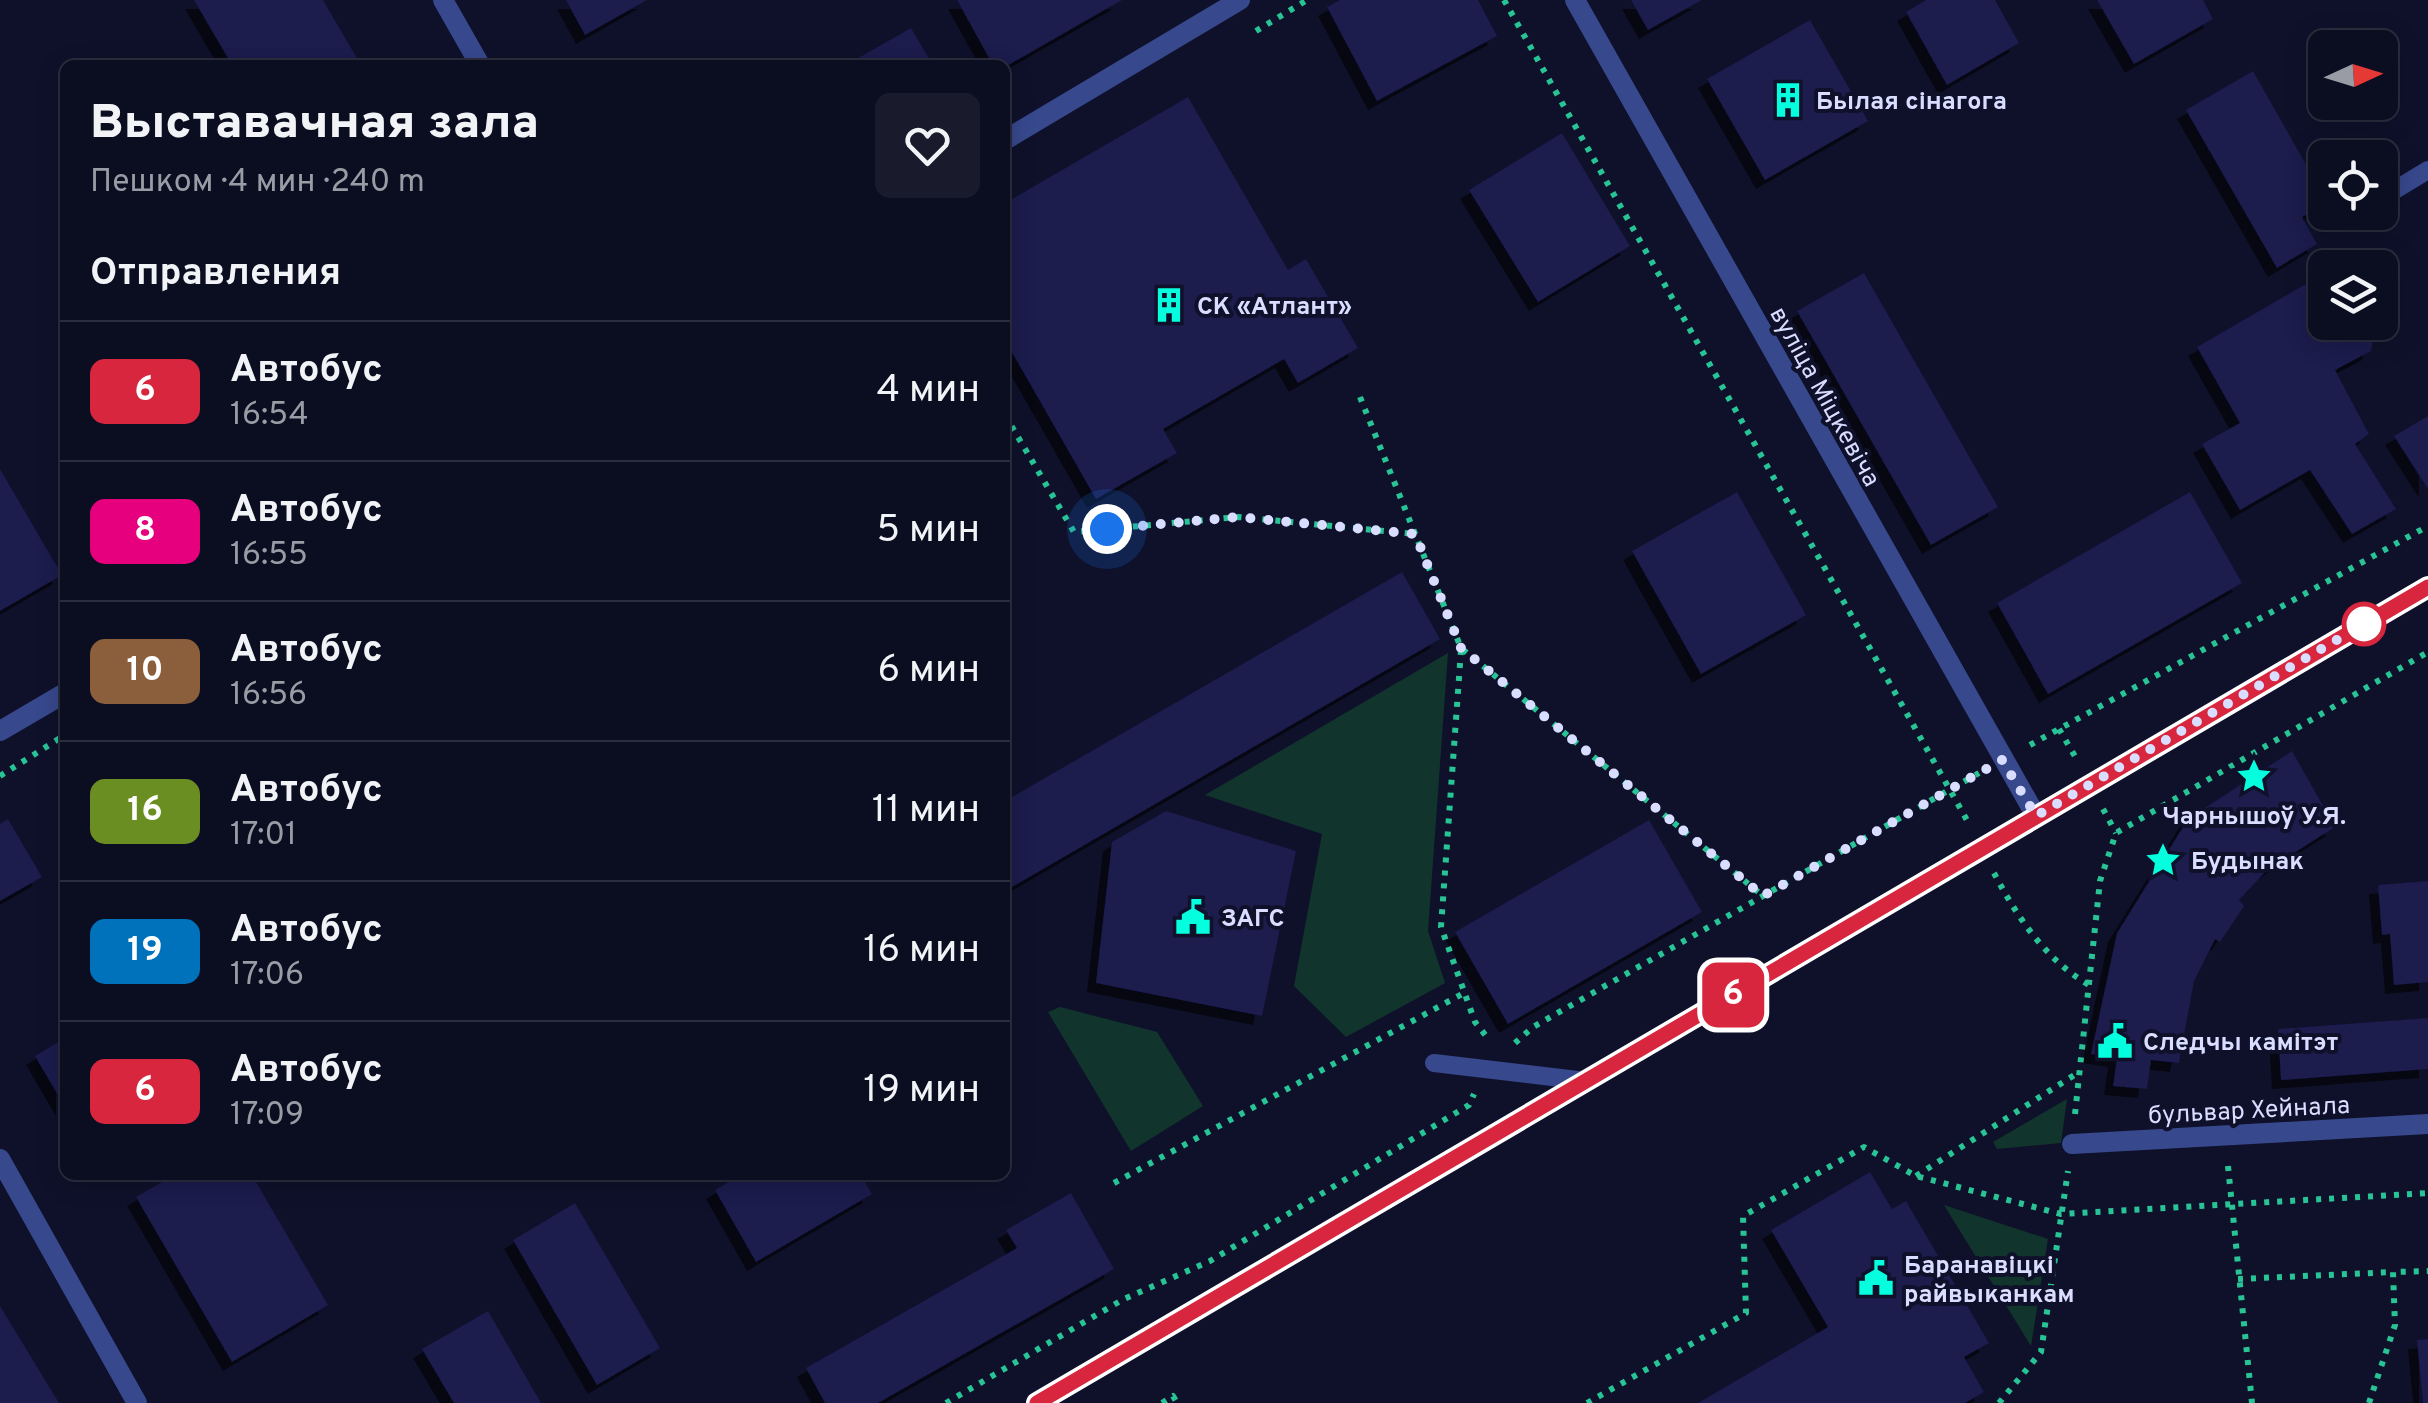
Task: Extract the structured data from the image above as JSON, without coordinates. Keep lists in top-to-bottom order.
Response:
{
  "streets": {
    "street": ["вуліца Міцкевіча", "бульвар Хейнала"]
  },
  "places": {
    "building": ["Былая сінагога", "СК «Атлант»"],
    "place": ["Чарнышоў У.Я.", "Будынак"],
    "public building": ["ЗАГС", "Следчы камітэт", "Баранавіцкі райвыканкам"]
  },
  "lines": ["bus line 6"],
  "north": "right",
  "page": {
    "on_map": "6",
    "heading": [
      ["Выставачная зала", "Пешком · 4 мин · 240 m"],
      "Отправления"
    ],
    "list": [
      {
        "mark": "6",
        "name": "Автобус",
        "note": "16:54",
        "value": "4 мин"
      },
      {
        "mark": "8",
        "name": "Автобус",
        "note": "16:55",
        "value": "5 мин"
      },
      {
        "mark": "10",
        "name": "Автобус",
        "note": "16:56",
        "value": "6 мин"
      },
      {
        "mark": "16",
        "name": "Автобус",
        "note": "17:01",
        "value": "11 мин"
      },
      {
        "mark": "19",
        "name": "Автобус",
        "note": "17:06",
        "value": "16 мин"
      },
      {
        "mark": "6",
        "name": "Автобус",
        "note": "17:09",
        "value": "19 мин"
      }
    ]
  }
}
